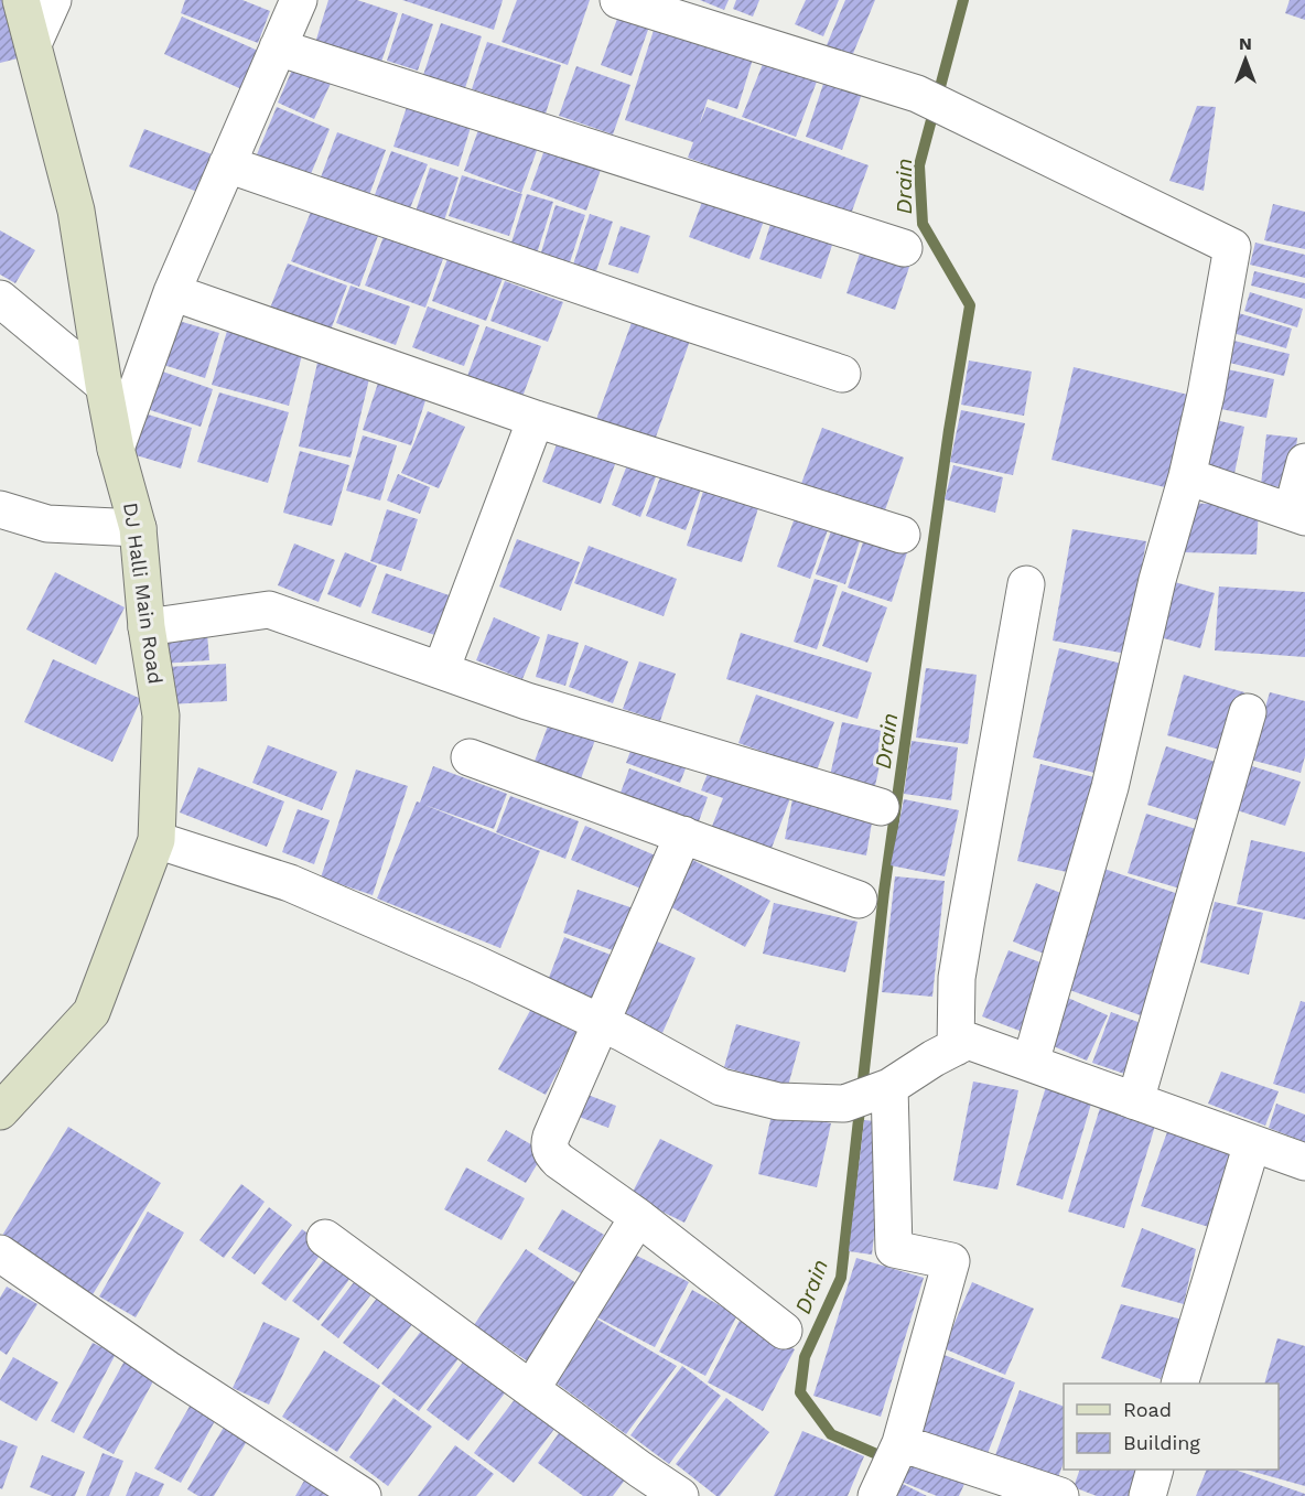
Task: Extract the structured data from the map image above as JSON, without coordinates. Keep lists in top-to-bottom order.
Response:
{
  "streets": {
    "street": ["DJ Halli Main Road"]
  },
  "water": ["Drain"],
  "legend": ["Road", "Building"],
  "north": "top"
}
